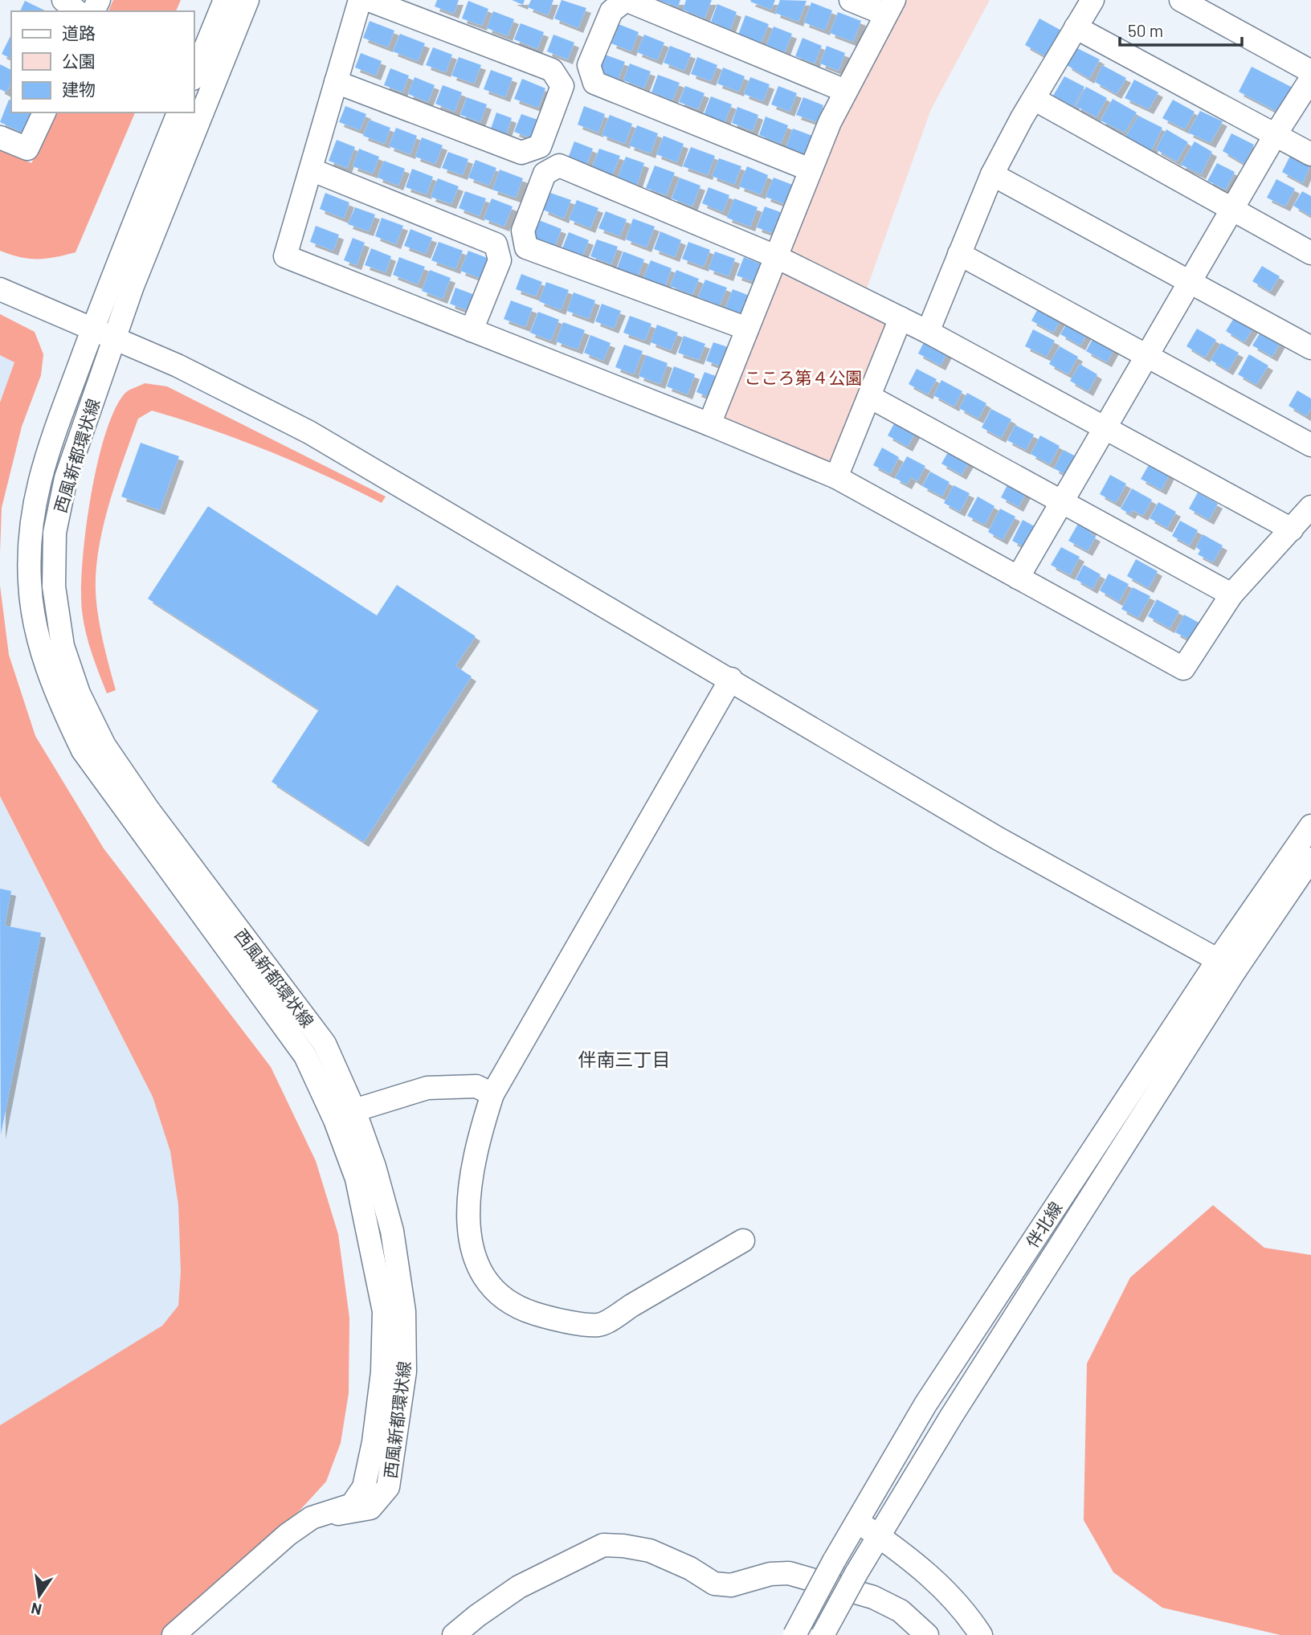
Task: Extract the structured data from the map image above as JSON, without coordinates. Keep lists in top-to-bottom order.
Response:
{
  "streets": {
    "street": ["西風新都環状線", "伴北線"]
  },
  "districts": ["伴南三丁目"],
  "parks": ["こころ第４公園"],
  "legend": ["道路", "公園", "建物"],
  "scale_bar": "50 m",
  "north": "bottom"
}
